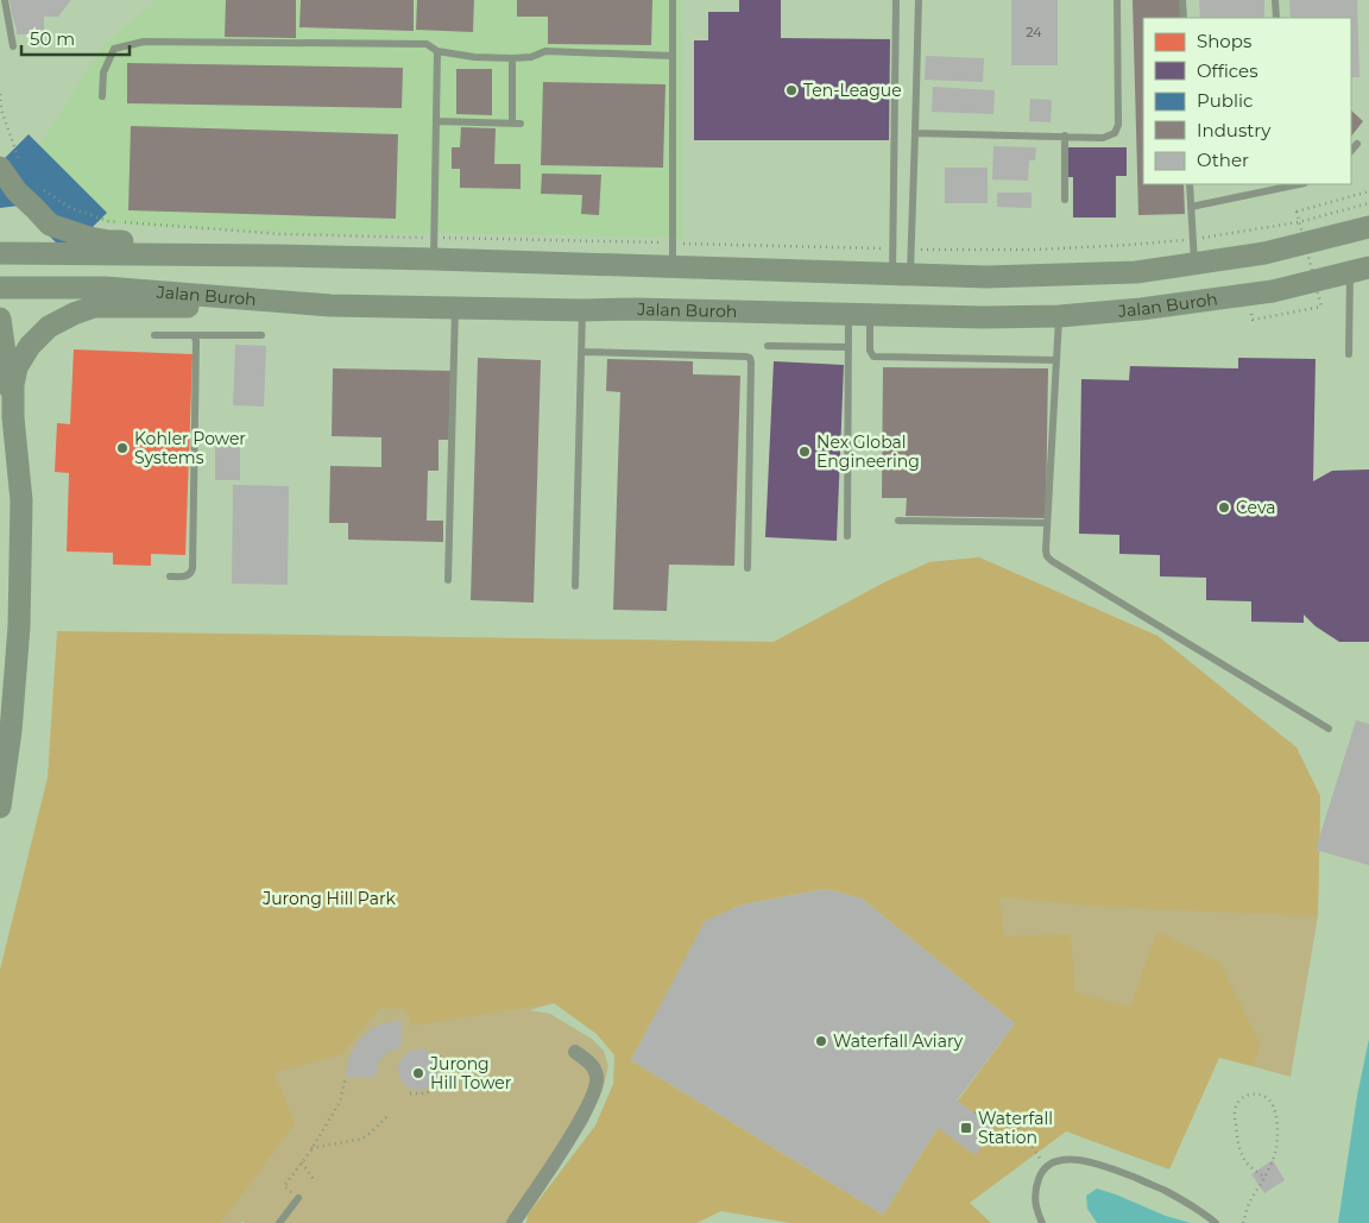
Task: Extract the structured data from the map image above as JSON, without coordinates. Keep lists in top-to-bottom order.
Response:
{
  "streets": {
    "main road": ["Jalan Buroh"]
  },
  "parks": ["Jurong Hill Park"],
  "places": {
    "other": [
      "Ten-League",
      "Kohler Power Systems",
      "Nex Global Engineering",
      "Ceva",
      "Waterfall Aviary",
      "Jurong Hill Tower"
    ],
    "transit": ["Waterfall Station"]
  },
  "house_numbers": ["24"],
  "legend": [
    "Shops",
    "Offices",
    "Public",
    "Industry",
    "Other"
  ],
  "scale_bar": "50 m"
}
